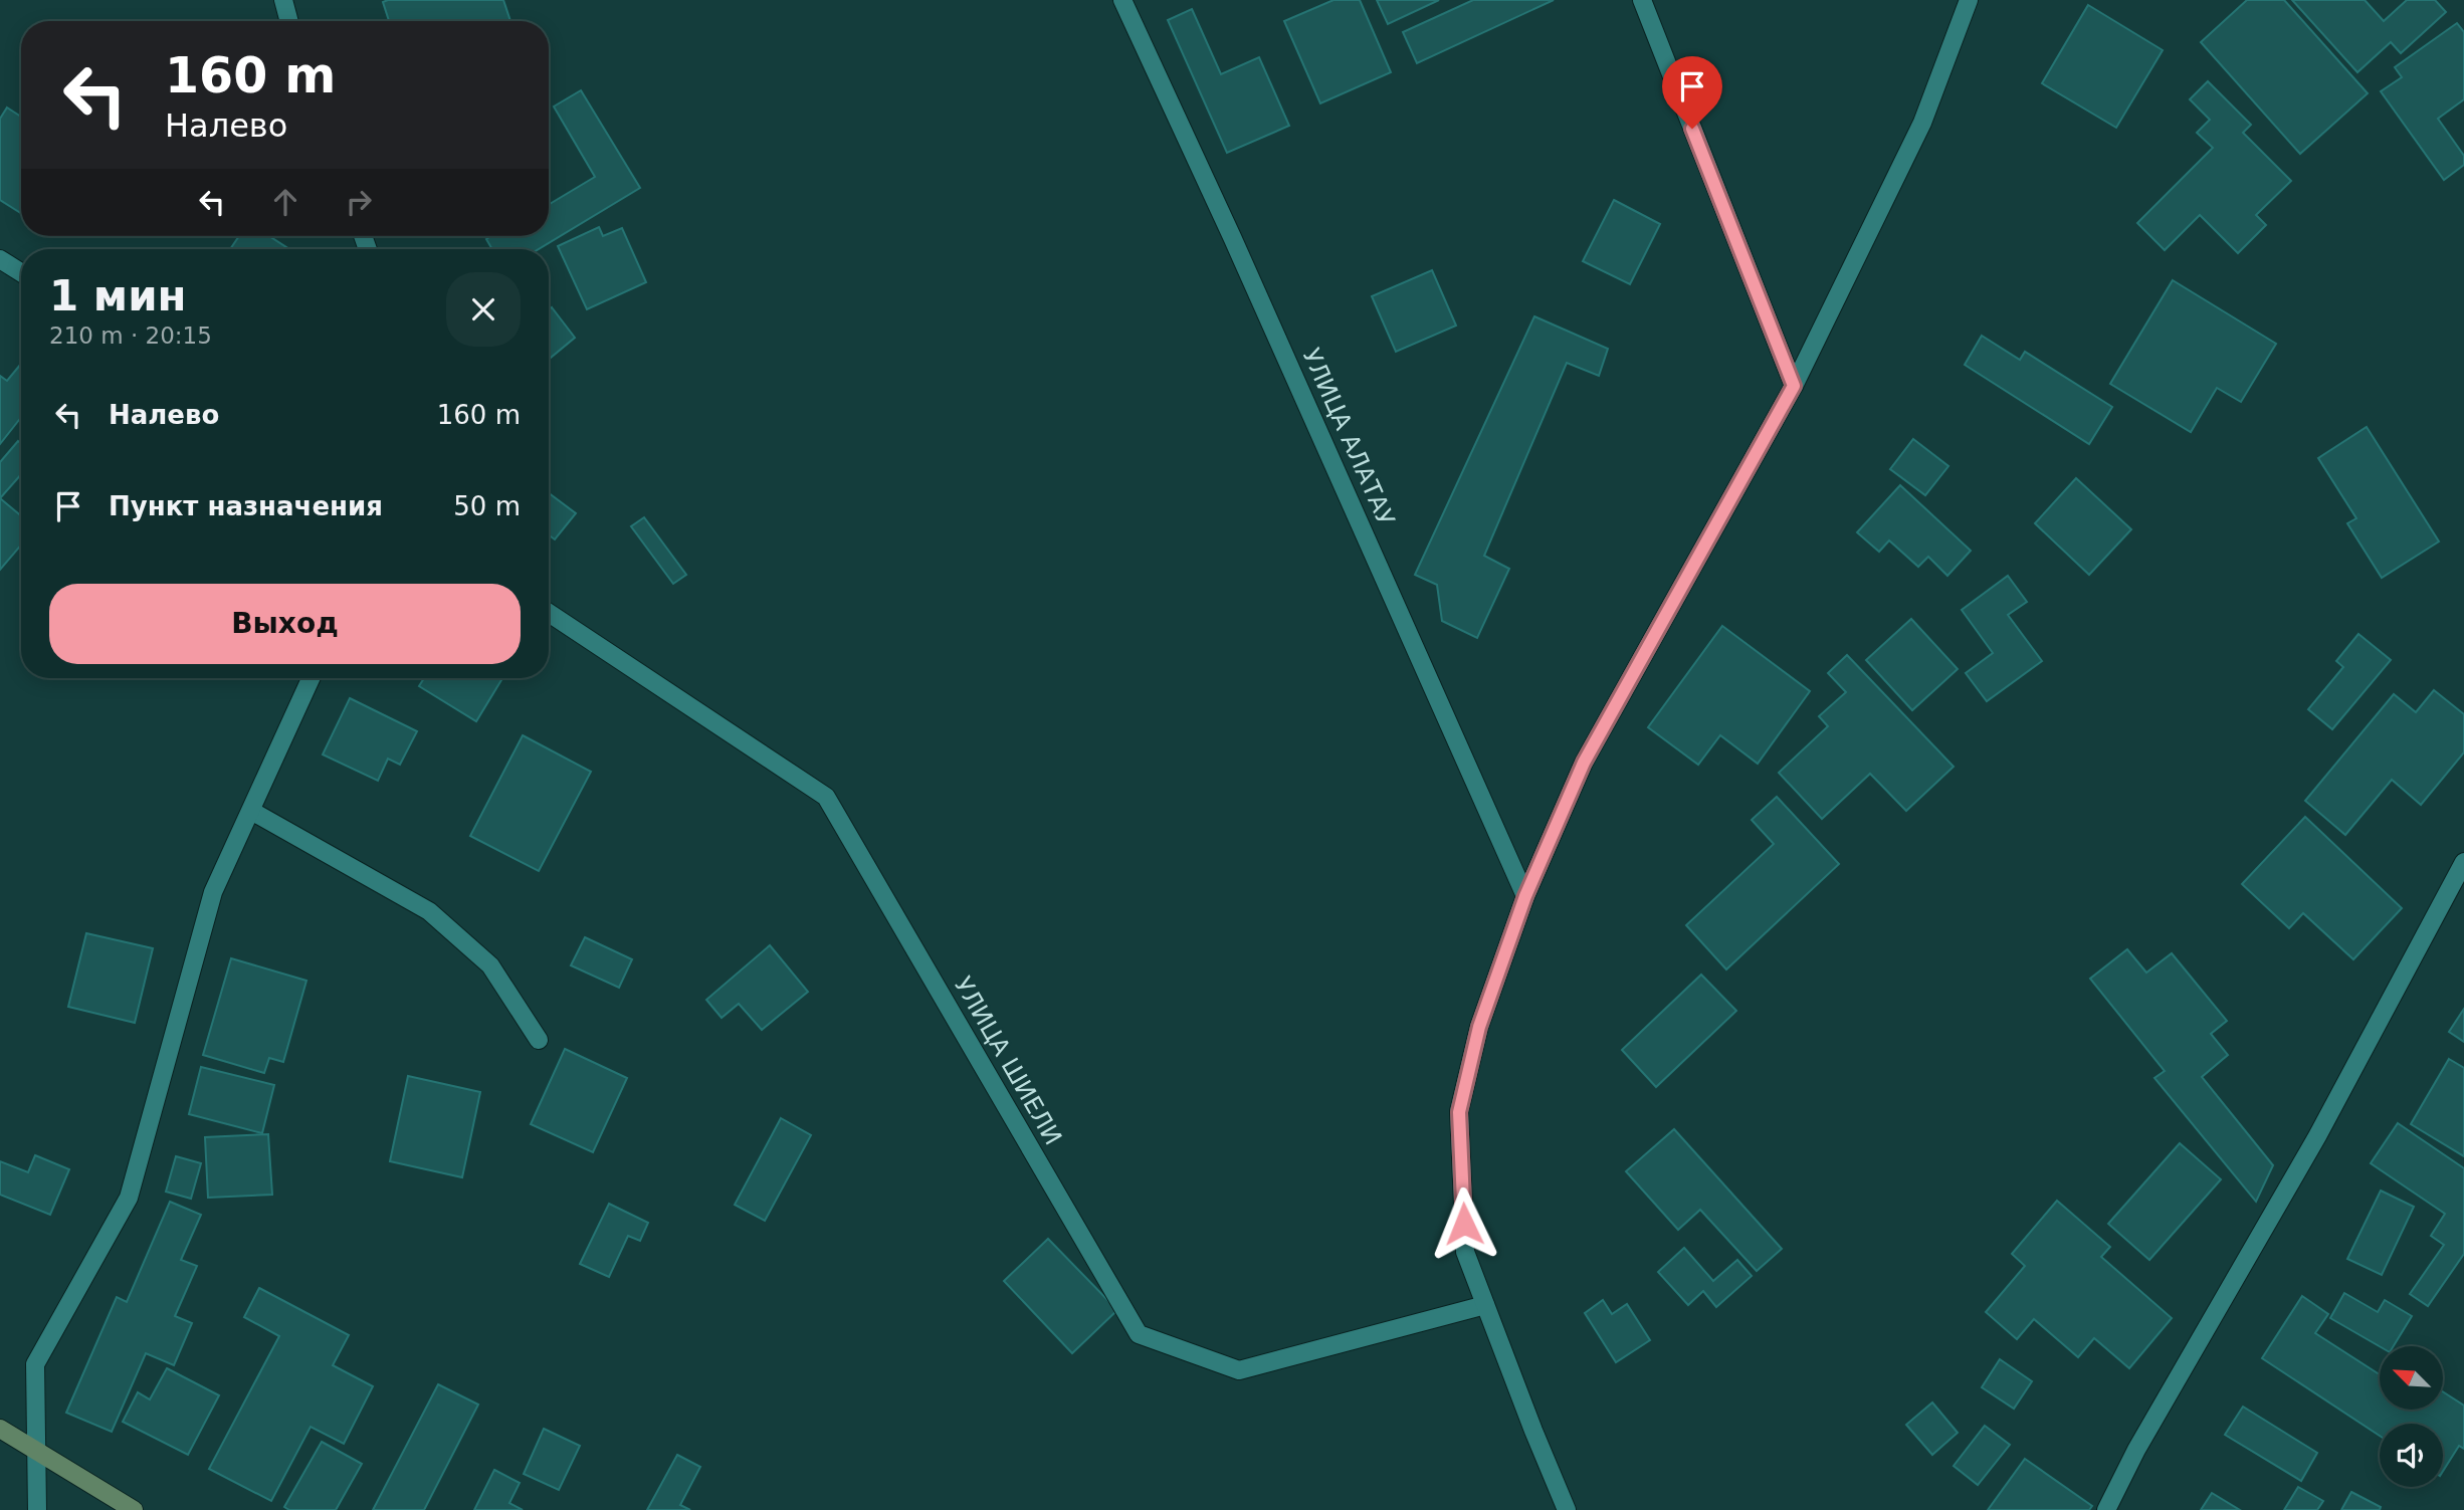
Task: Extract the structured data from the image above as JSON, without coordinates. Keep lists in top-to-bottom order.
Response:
{
  "streets": {
    "street": ["УЛИЦА АЛАТАУ", "УЛИЦА ШИЕЛИ"]
  },
  "north": "top left",
  "page": {
    "turn": ["160 m", "Налево"],
    "heading": ["1 мин", "210 m · 20:15"],
    "list": [
      {
        "name": "Налево",
        "value": "160 m"
      },
      {
        "name": "Пункт назначения",
        "value": "50 m"
      }
    ],
    "buttons": "Выход"
  }
}
